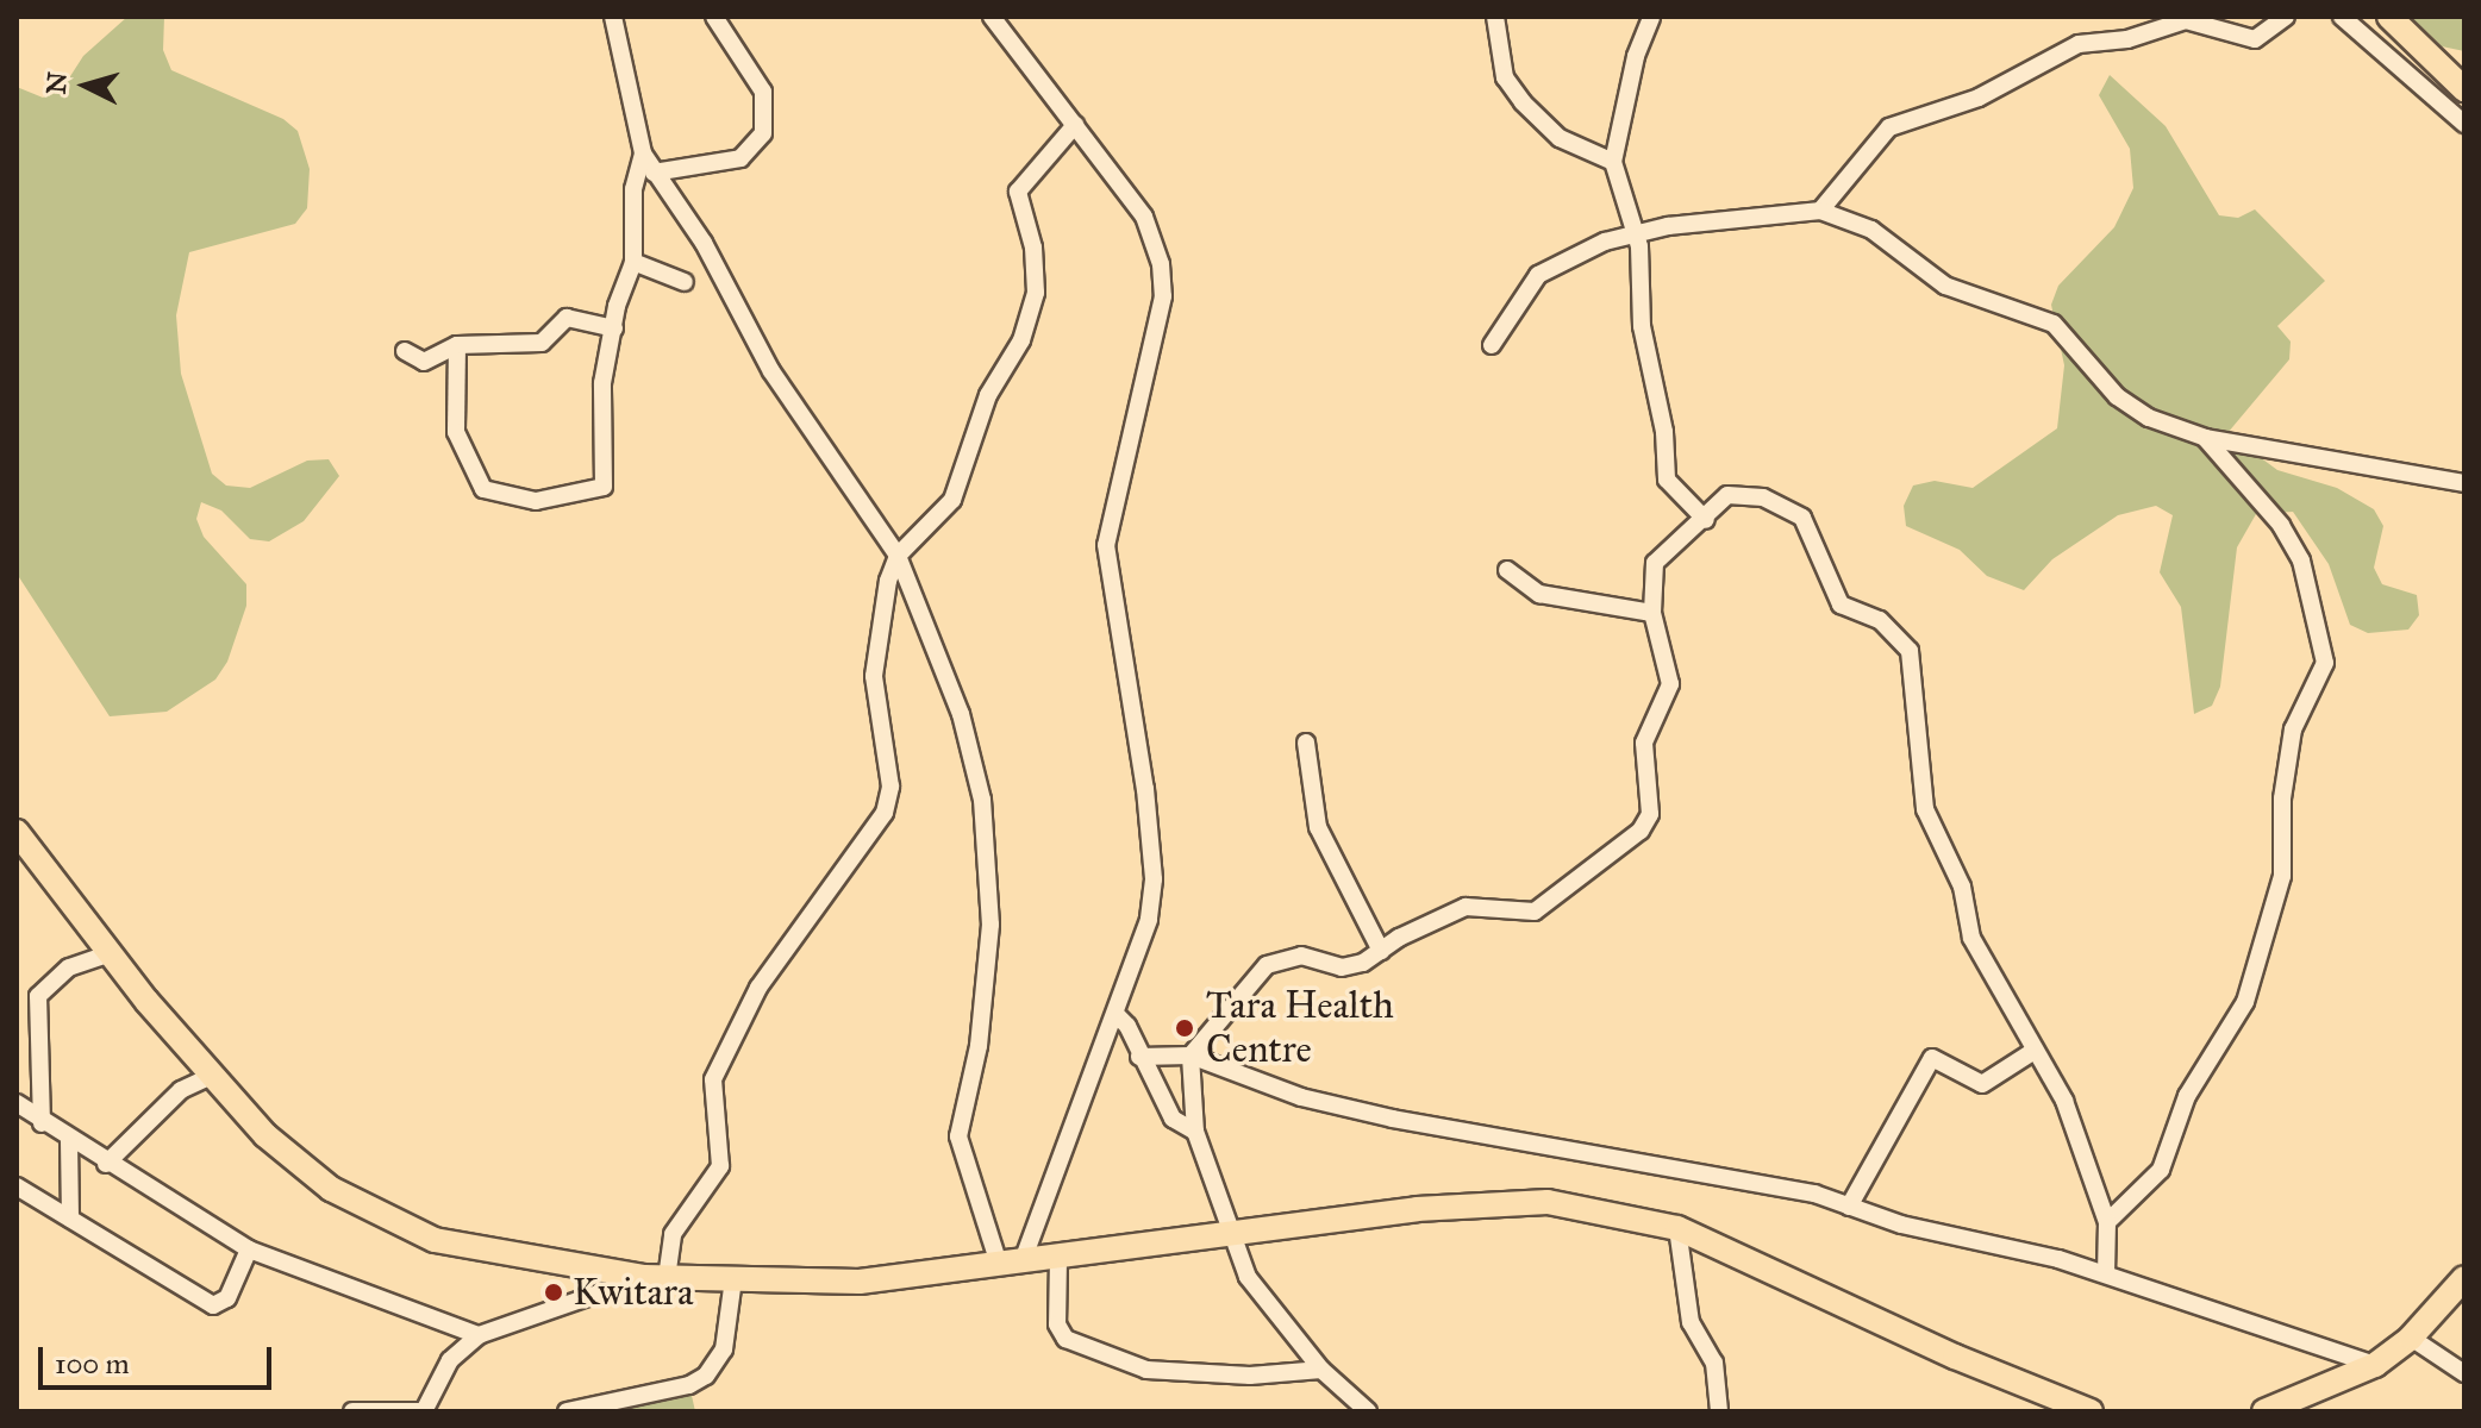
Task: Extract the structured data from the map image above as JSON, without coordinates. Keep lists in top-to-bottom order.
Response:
{
  "places": ["Tara Health Centre", "Kwitara"],
  "scale_bar": "100 m",
  "north": "left"
}
